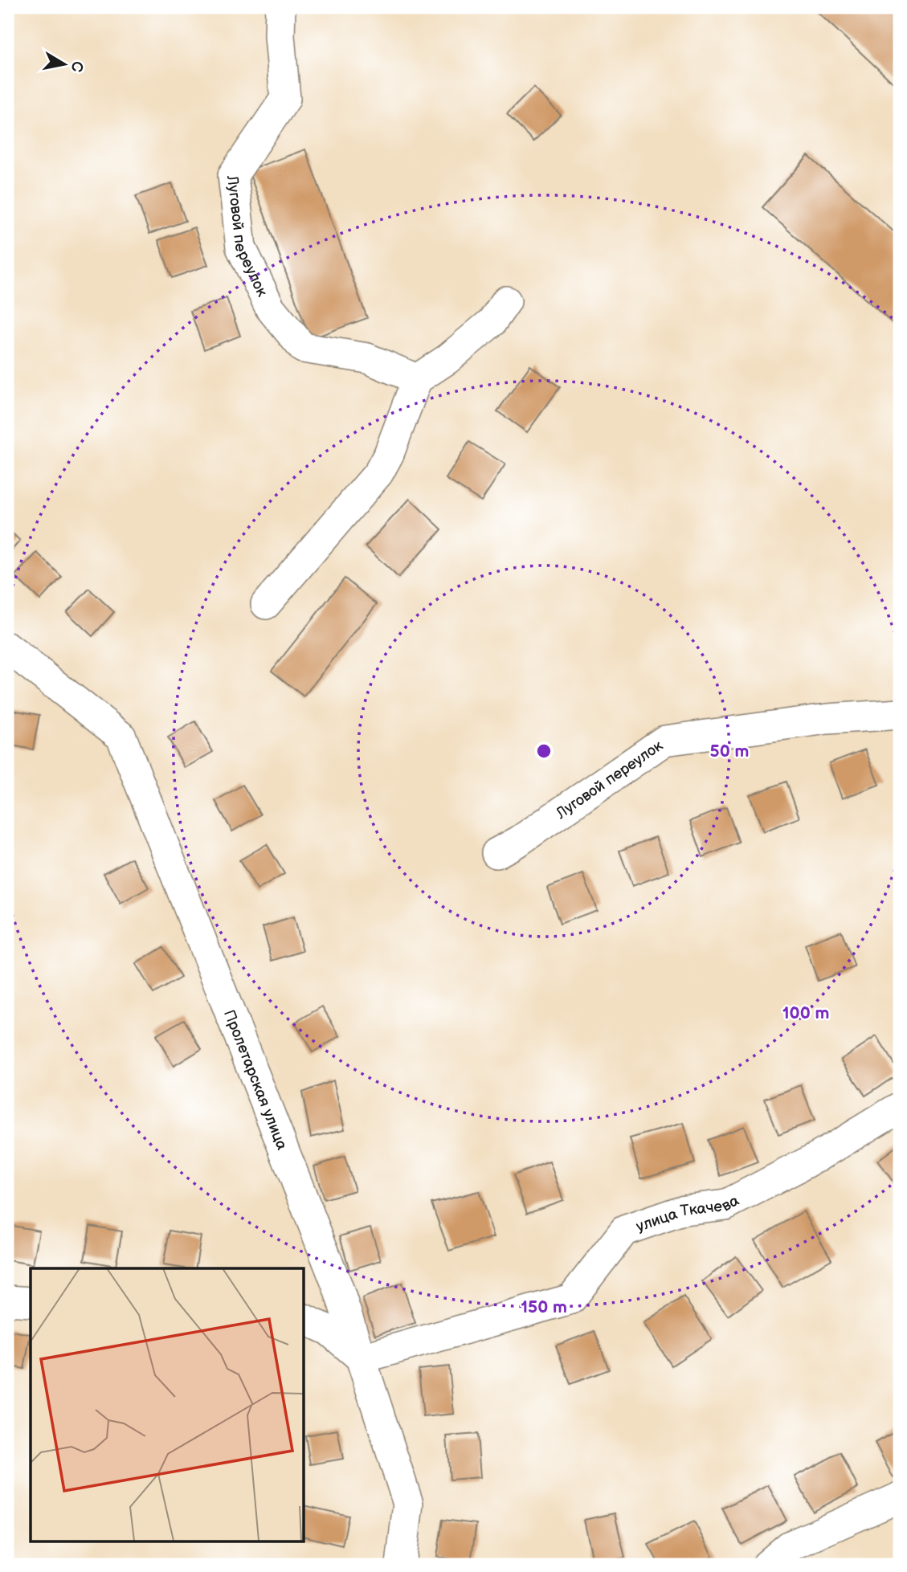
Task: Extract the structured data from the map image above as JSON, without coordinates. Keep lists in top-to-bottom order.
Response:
{
  "streets": {
    "street": ["Луговой переулок", "Пролетарская улица", "улица Ткачева"]
  },
  "crossings": [
    ["Пролетарская улица", "улица Ткачева"]
  ],
  "north": "right",
  "rings": ["50 m", "100 m", "150 m"]
}
